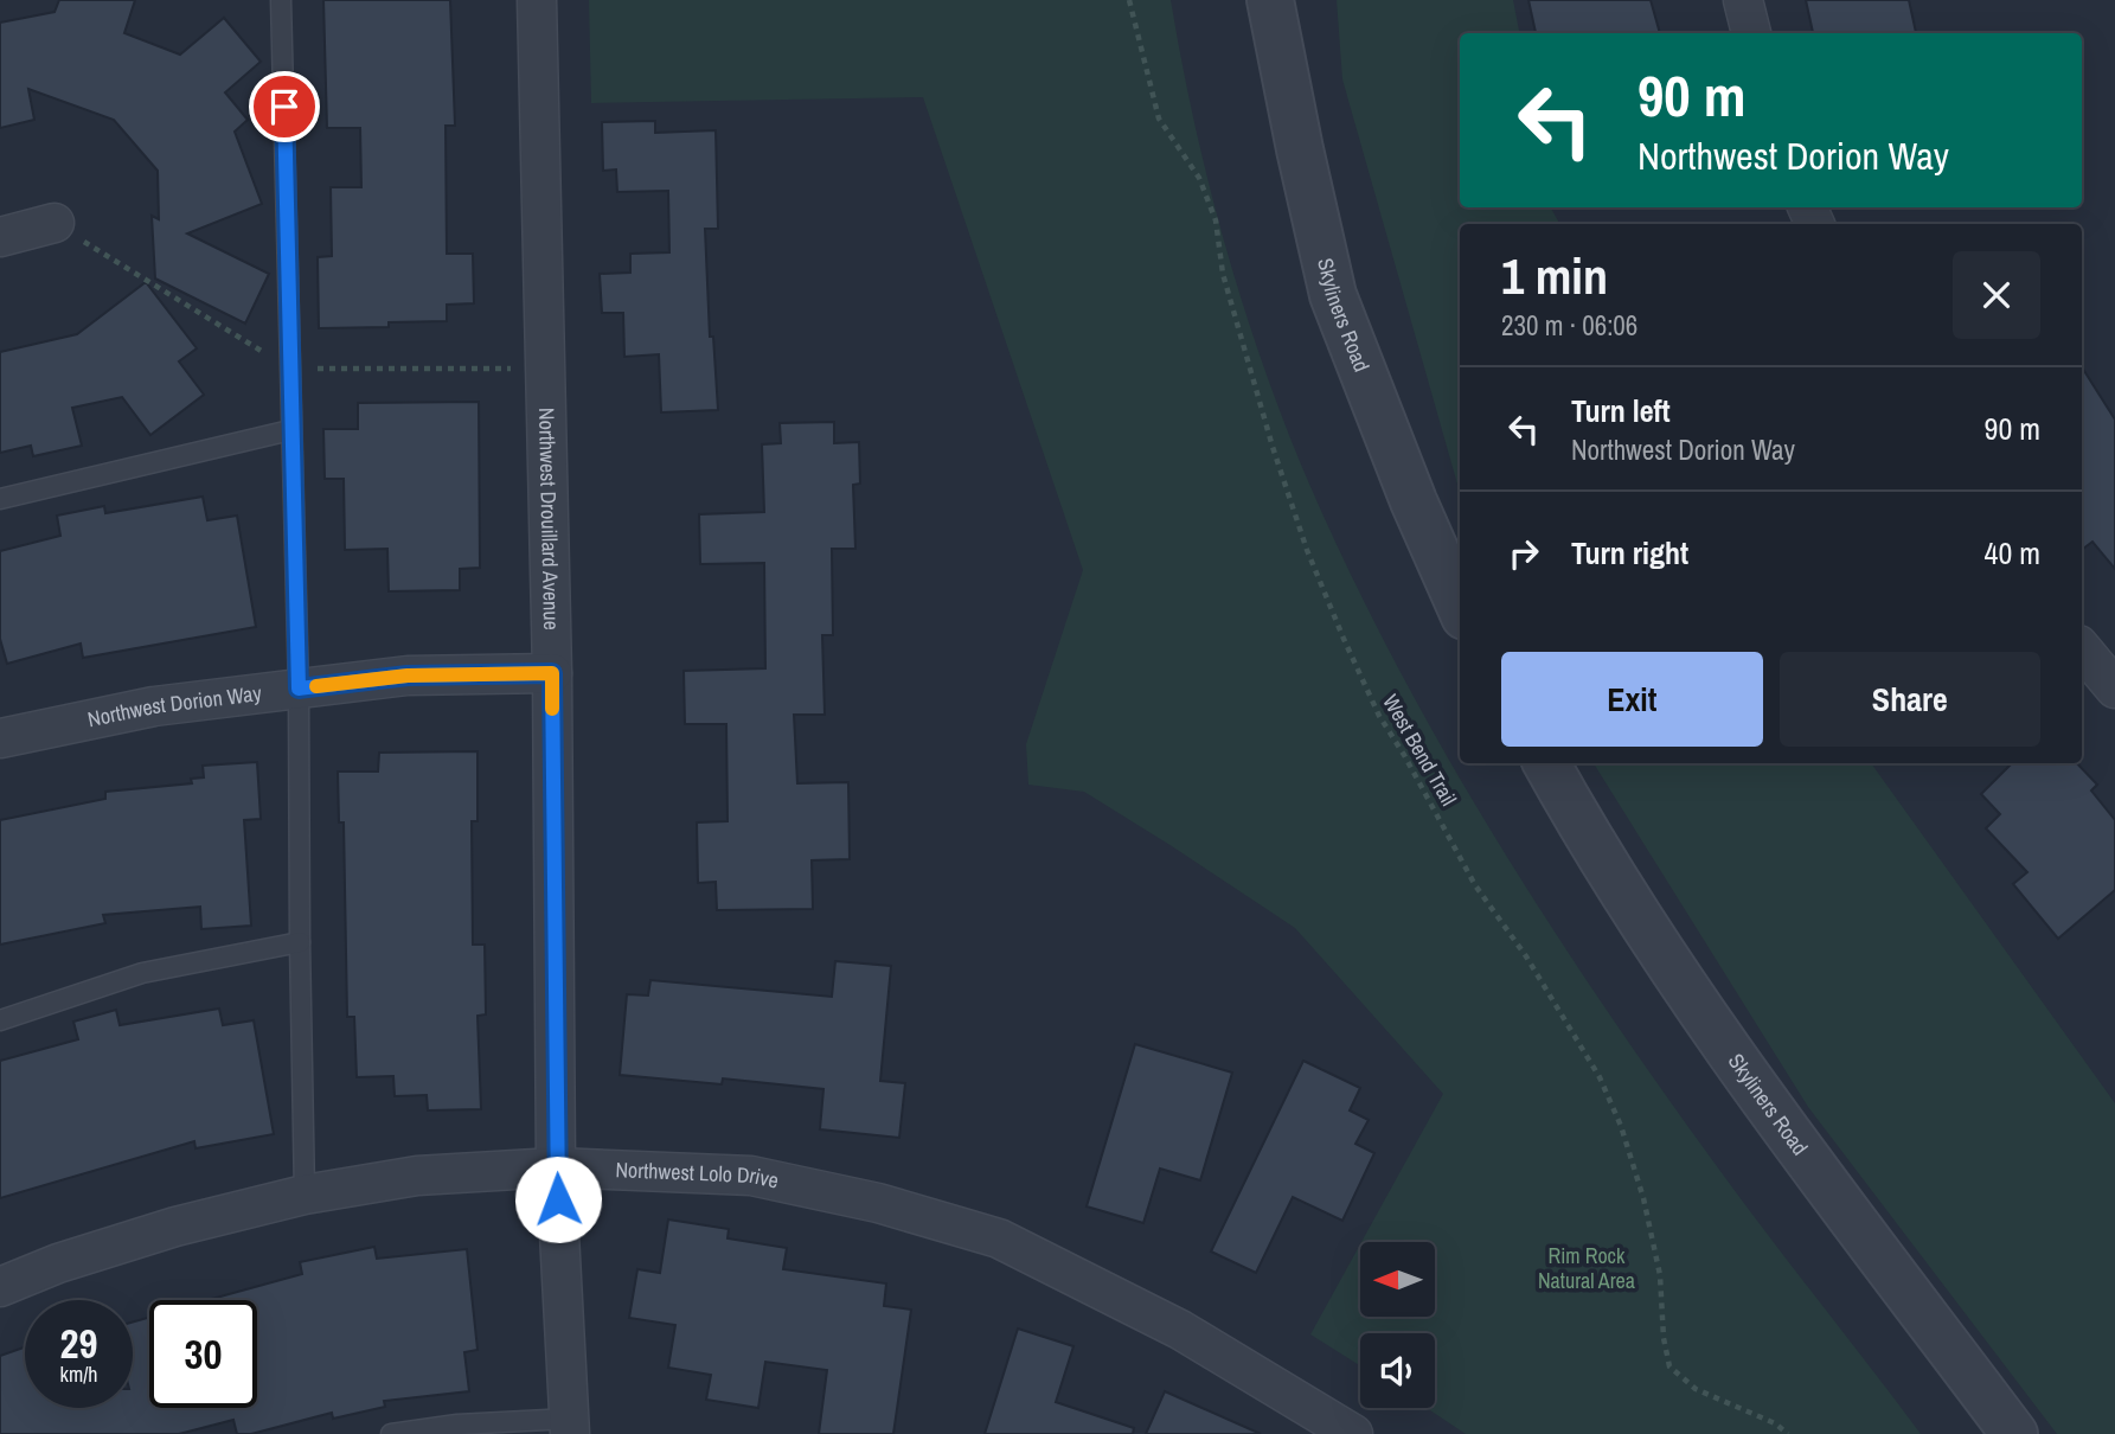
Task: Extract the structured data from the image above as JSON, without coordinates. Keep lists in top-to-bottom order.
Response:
{
  "streets": {
    "street": [
      "Skyliners Road",
      "Northwest Drouillard Avenue",
      "Northwest Dorion Way",
      "Northwest Lolo Drive"
    ],
    "path": ["West Bend Trail"]
  },
  "crossings": [
    ["Northwest Drouillard Avenue", "Northwest Dorion Way"],
    ["Northwest Drouillard Avenue", "Northwest Lolo Drive"]
  ],
  "parks": ["Rim Rock Natural Area"],
  "north": "left",
  "page": {
    "turn": ["90 m", "Northwest Dorion Way"],
    "heading": ["1 min", "230 m · 06:06"],
    "list": [
      {
        "name": "Turn left",
        "note": "Northwest Dorion Way",
        "value": "90 m"
      },
      {
        "name": "Turn right",
        "value": "40 m"
      }
    ],
    "buttons": ["Exit", "Share"],
    "speed": "29 km/h",
    "limit": "30"
  }
}
